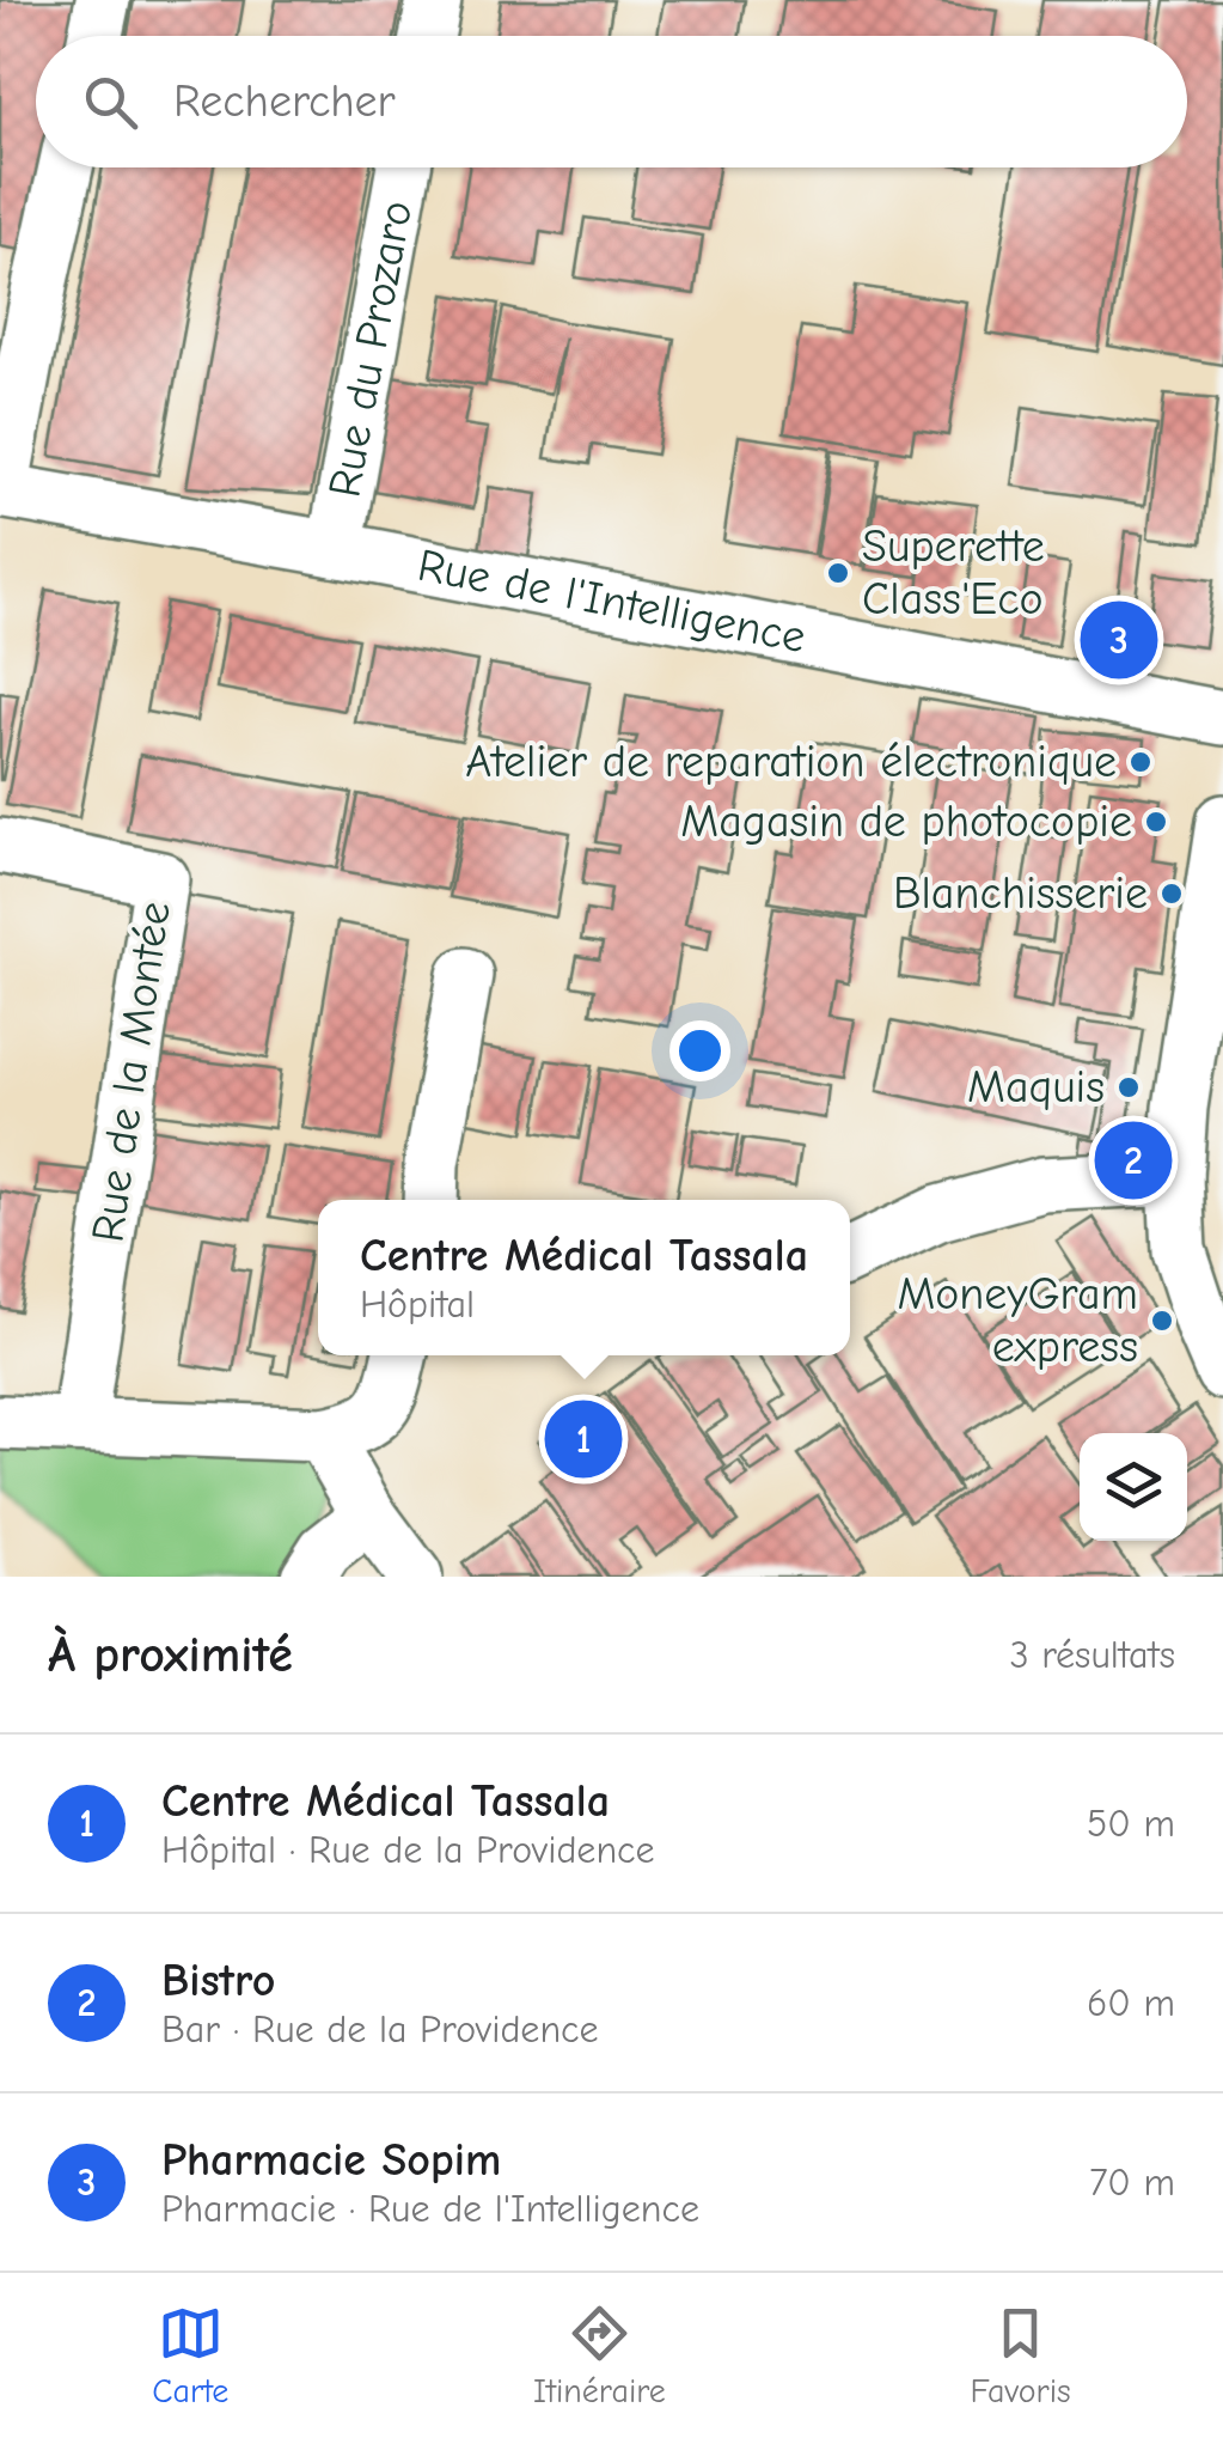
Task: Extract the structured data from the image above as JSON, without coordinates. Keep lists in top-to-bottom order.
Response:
{
  "streets": {
    "street": ["Rue du Prozaro", "Rue de l'Intelligence", "Rue de la Montée"]
  },
  "crossings": [
    ["Rue du Prozaro", "Rue de l'Intelligence"]
  ],
  "places": [
    "Superette Class'Eco",
    "Atelier de reparation électronique",
    "Magasin de photocopie",
    "Blanchisserie",
    "Maquis",
    "MoneyGram express"
  ],
  "page": {
    "search": "Rechercher",
    "pins": ["3", "2", "1"],
    "popup": ["Centre Médical Tassala", "Hôpital"],
    "heading": ["À proximité", "3 résultats"],
    "list": [
      {
        "mark": "1",
        "name": "Centre Médical Tassala",
        "note": "Hôpital · Rue de la Providence",
        "value": "50 m"
      },
      {
        "mark": "2",
        "name": "Bistro",
        "note": "Bar · Rue de la Providence",
        "value": "60 m"
      },
      {
        "mark": "3",
        "name": "Pharmacie Sopim",
        "note": "Pharmacie · Rue de l'Intelligence",
        "value": "70 m"
      }
    ],
    "nav": ["Carte", "Itinéraire", "Favoris"]
  }
}
